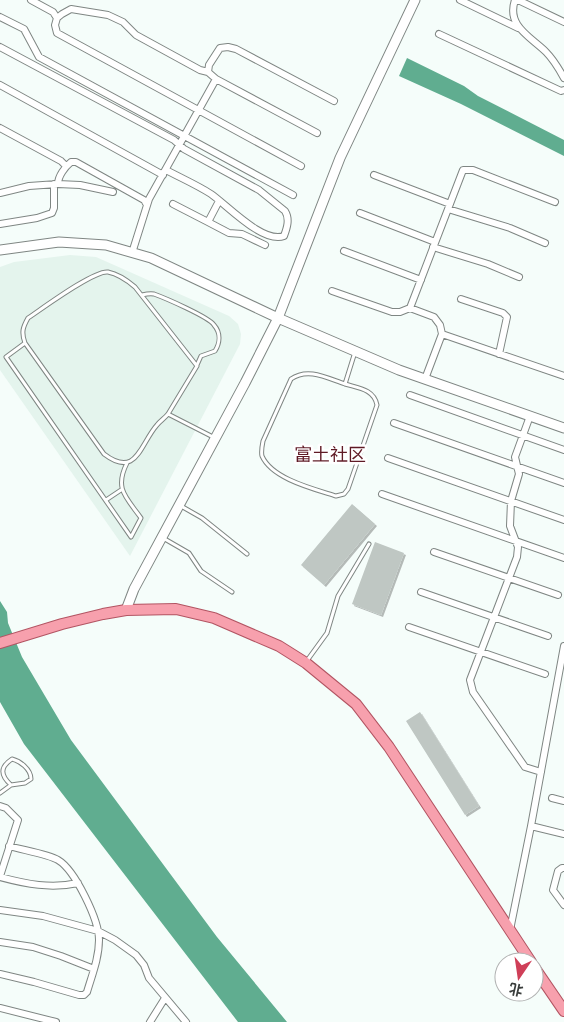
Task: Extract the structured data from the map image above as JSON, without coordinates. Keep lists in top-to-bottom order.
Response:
{
  "districts": ["富土社区"],
  "north": "bottom"
}
